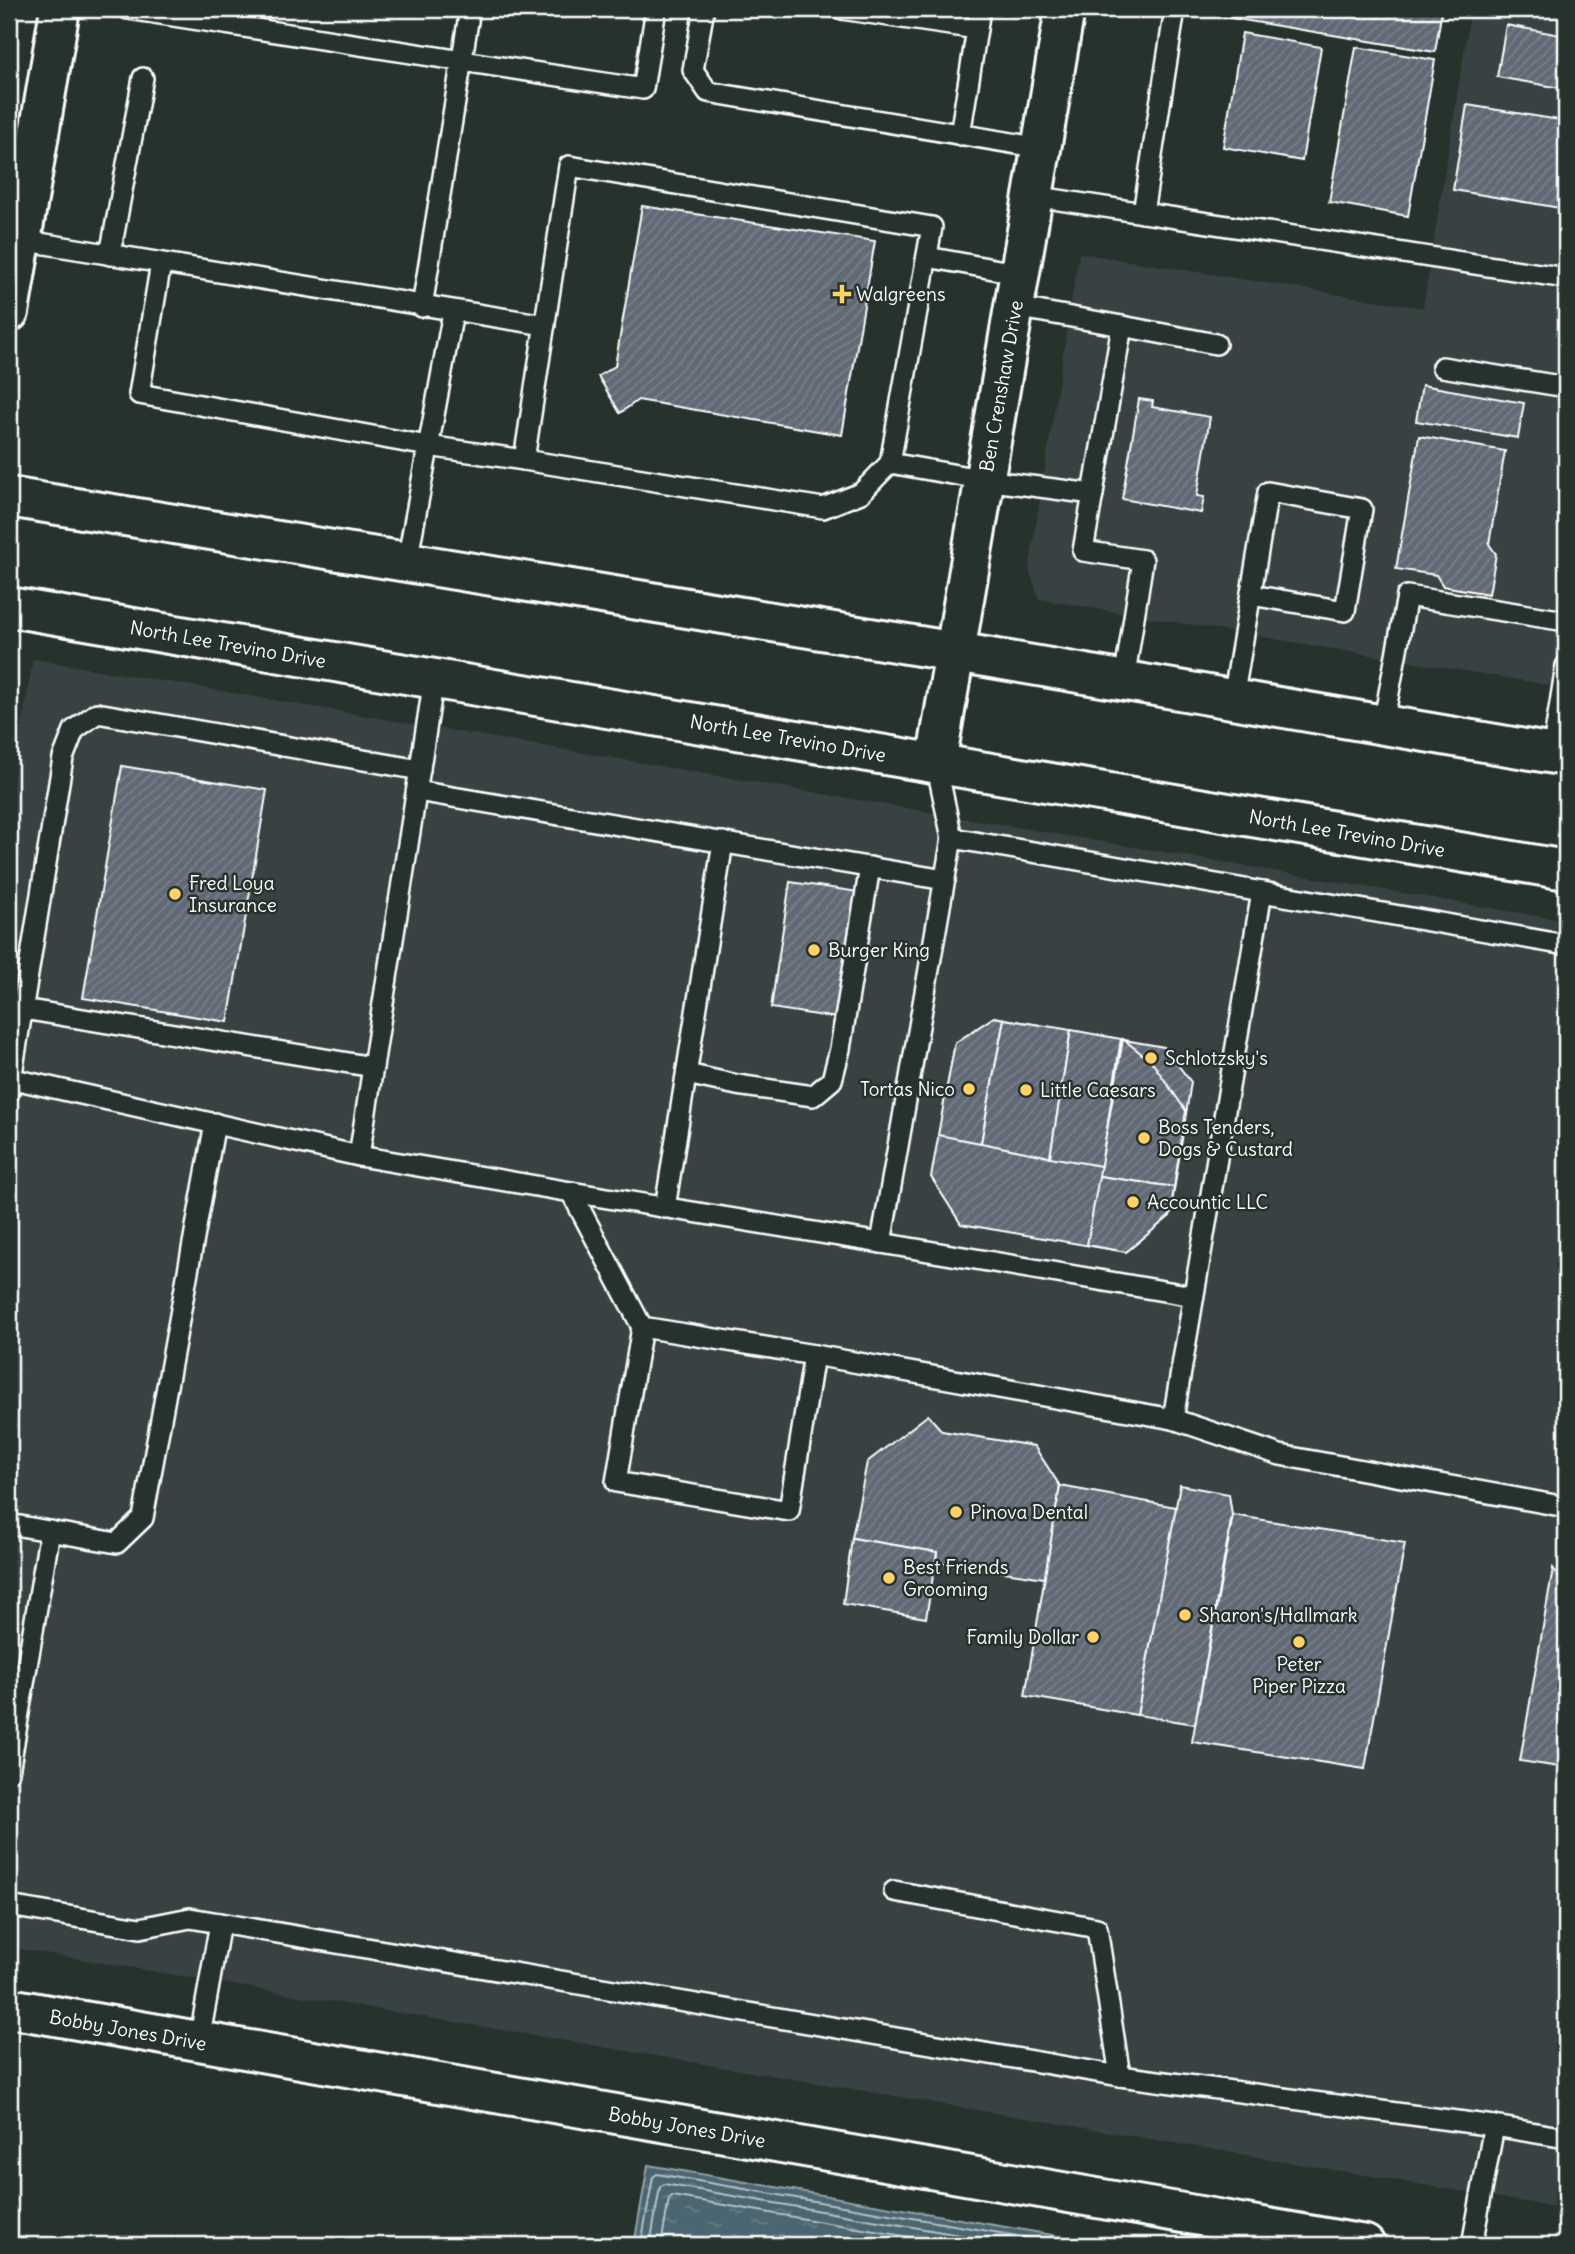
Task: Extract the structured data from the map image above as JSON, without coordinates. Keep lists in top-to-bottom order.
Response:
{
  "streets": {
    "main road": ["Ben Crenshaw Drive", "North Lee Trevino Drive", "Bobby Jones Drive"]
  },
  "crossings": [
    ["Ben Crenshaw Drive", "North Lee Trevino Drive"]
  ],
  "places": {
    "health": ["Walgreens"],
    "other": [
      "Fred Loya Insurance",
      "Burger King",
      "Schlotzsky's",
      "Tortas Nico",
      "Little Caesars",
      "Boss Tenders, Dogs & Custard",
      "Accountic LLC",
      "Pinova Dental",
      "Best Friends Grooming",
      "Sharon's/Hallmark",
      "Family Dollar",
      "Peter Piper Pizza"
    ]
  }
}
